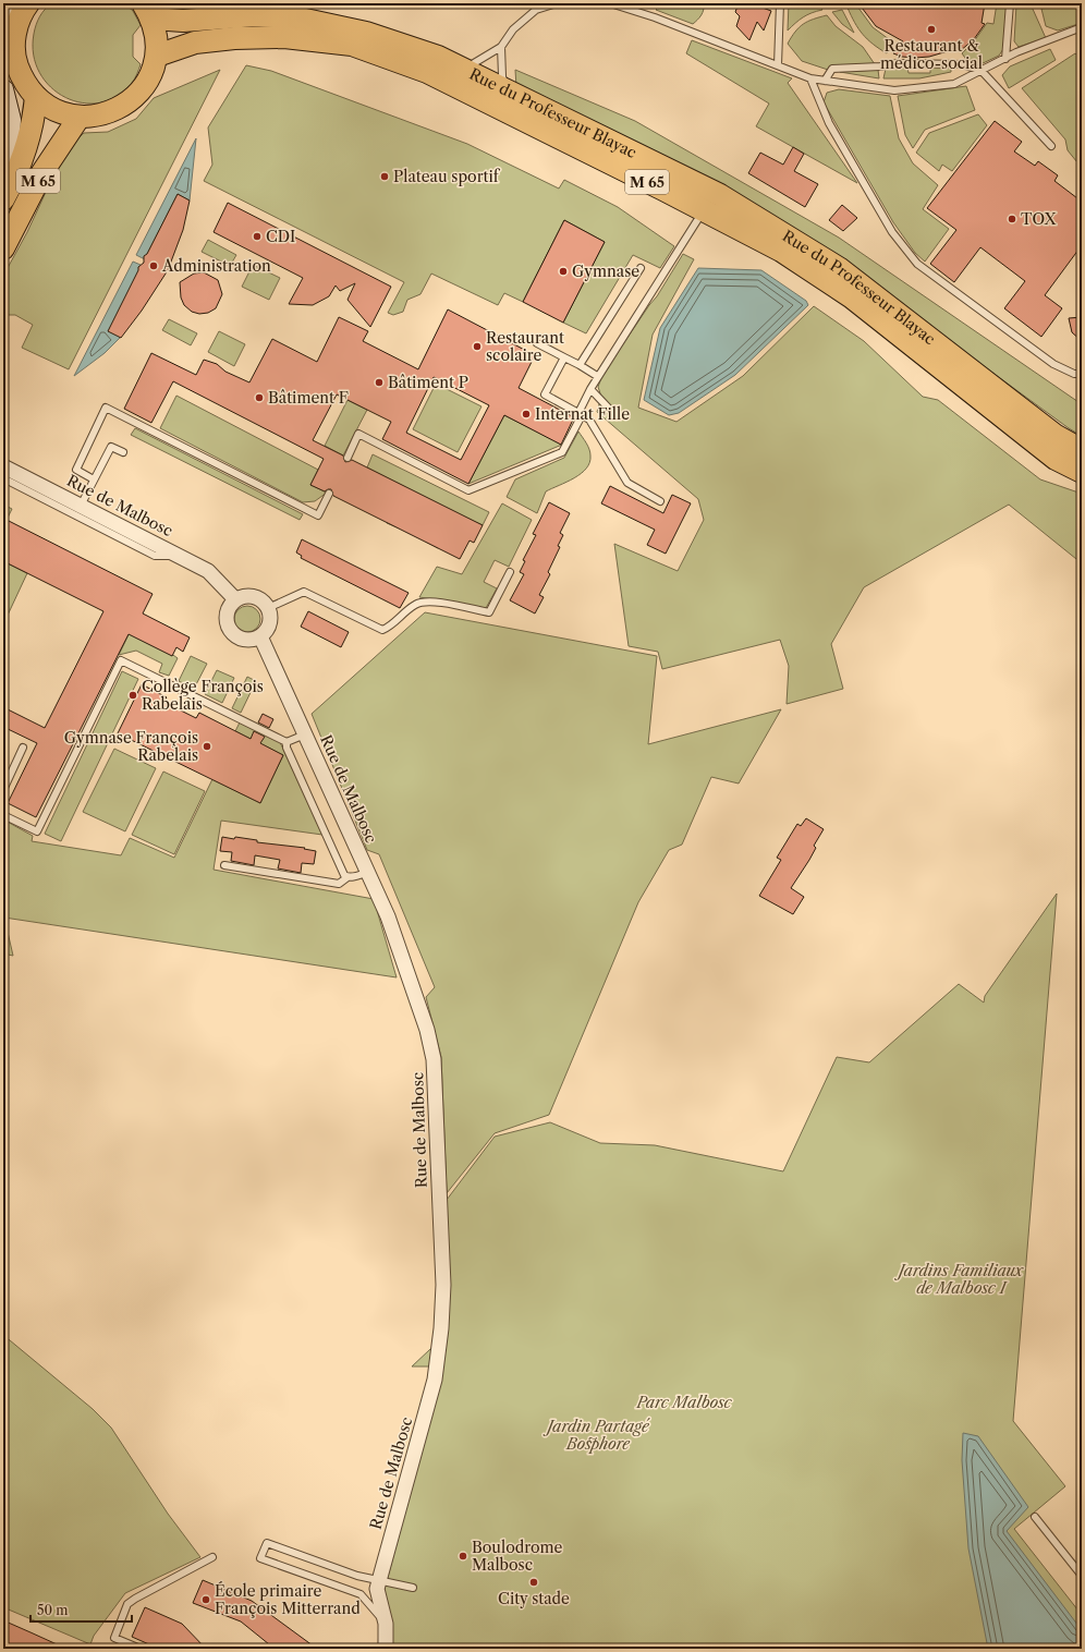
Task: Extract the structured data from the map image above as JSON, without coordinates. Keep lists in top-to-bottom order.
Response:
{
  "streets": {
    "main road": ["Rue du Professeur Blayac", "M 65"],
    "street": ["Rue de Malbosc"]
  },
  "parks": ["Jardins Familiaux de Malbosc I", "Parc Malbosc", "Jardin Partagé Bosphore"],
  "places": [
    "Restaurant & médico-social",
    "Plateau sportif",
    "TOX",
    "CDI",
    "Administration",
    "Gymnase",
    "Restaurant scolaire",
    "Bâtiment P",
    "Bâtiment F",
    "Internat Fille",
    "Collège François Rabelais",
    "Gymnase François Rabelais",
    "Boulodrome Malbosc",
    "City stade",
    "École primaire François Mitterrand"
  ],
  "scale_bar": "50 m"
}
